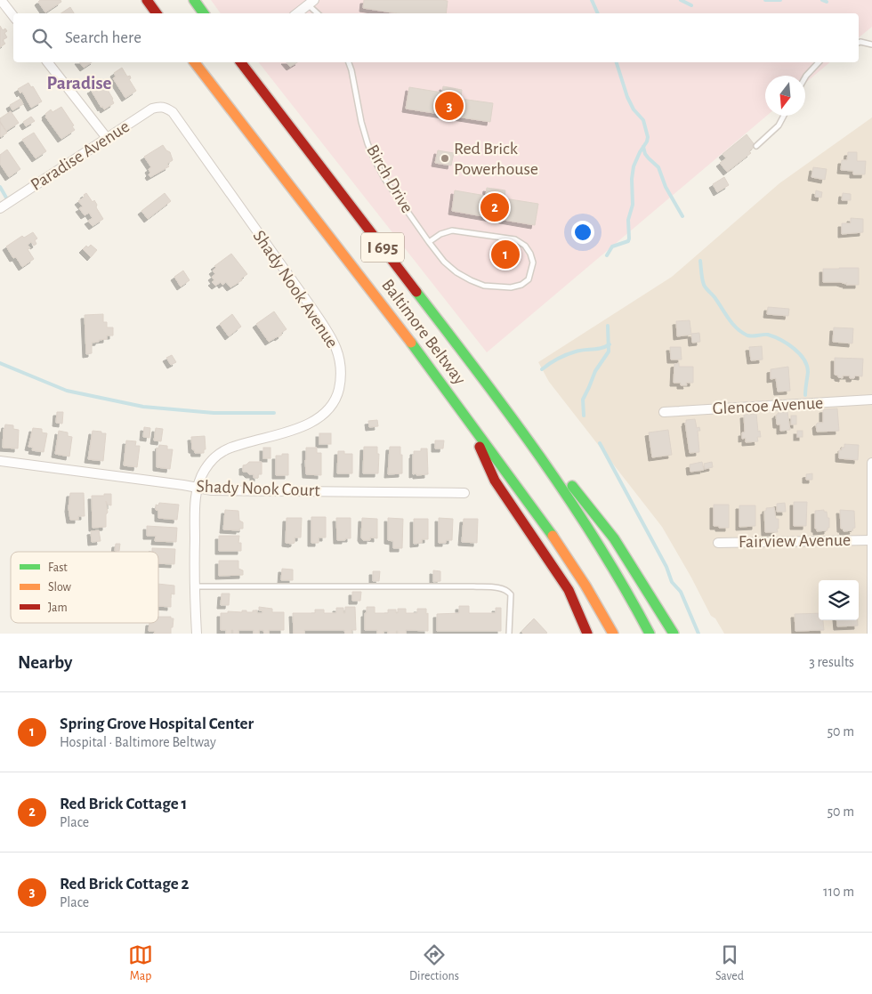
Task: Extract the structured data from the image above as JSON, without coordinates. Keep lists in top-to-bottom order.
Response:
{
  "streets": {
    "highway": ["I 695", "Baltimore Beltway"],
    "street": [
      "Paradise Avenue",
      "Shady Nook Avenue",
      "Glencoe Avenue",
      "Shady Nook Court",
      "Fairview Avenue"
    ],
    "lane": ["Birch Drive"]
  },
  "crossings": [
    ["Paradise Avenue", "Shady Nook Avenue"],
    ["Shady Nook Avenue", "Shady Nook Court"]
  ],
  "districts": ["Paradise"],
  "places": ["Red Brick Powerhouse"],
  "legend": ["Fast", "Slow", "Jam"],
  "north": "bottom",
  "page": {
    "search": "Search here",
    "pins": ["3", "2", "1"],
    "heading": ["Nearby", "3 results"],
    "list": [
      {
        "mark": "1",
        "name": "Spring Grove Hospital Center",
        "note": "Hospital · Baltimore Beltway",
        "value": "50 m"
      },
      {
        "mark": "2",
        "name": "Red Brick Cottage 1",
        "note": "Place",
        "value": "50 m"
      },
      {
        "mark": "3",
        "name": "Red Brick Cottage 2",
        "note": "Place",
        "value": "110 m"
      }
    ],
    "nav": ["Map", "Directions", "Saved"]
  }
}
